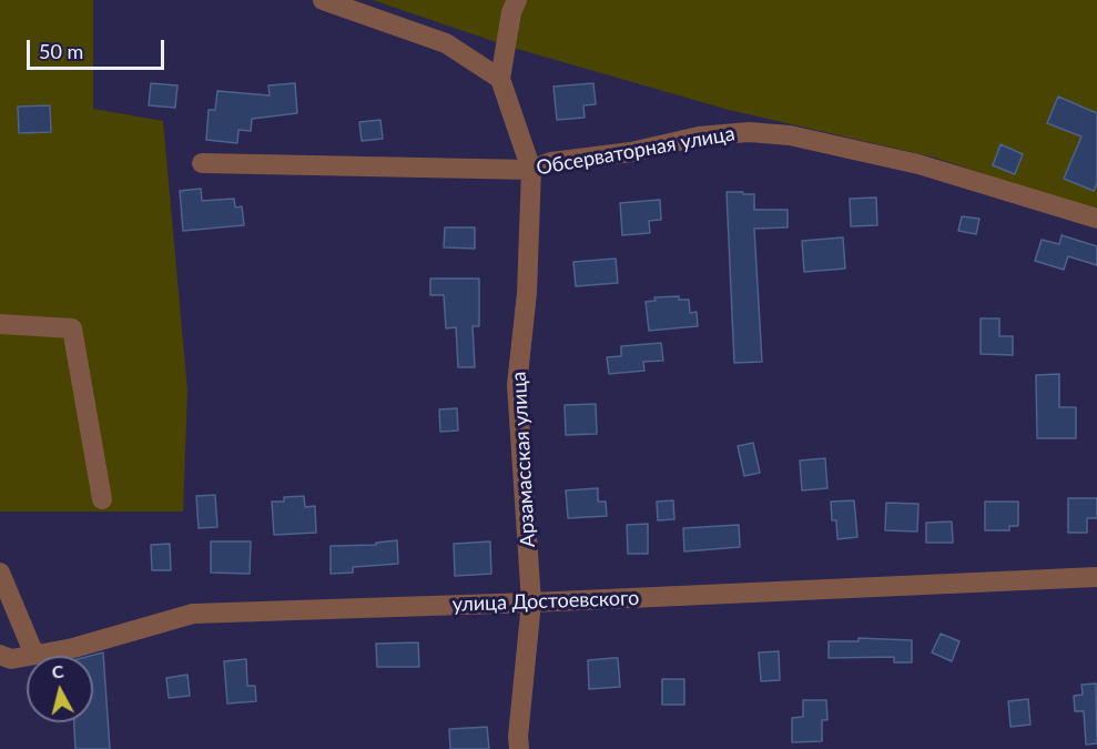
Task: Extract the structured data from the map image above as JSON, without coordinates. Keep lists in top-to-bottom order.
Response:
{
  "streets": {
    "street": ["Обсерваторная улица", "Арзамасская улица", "улица Достоевского"]
  },
  "crossings": [
    ["Обсерваторная улица", "Арзамасская улица"],
    ["Арзамасская улица", "улица Достоевского"]
  ],
  "scale_bar": "50 m",
  "north": "top"
}
